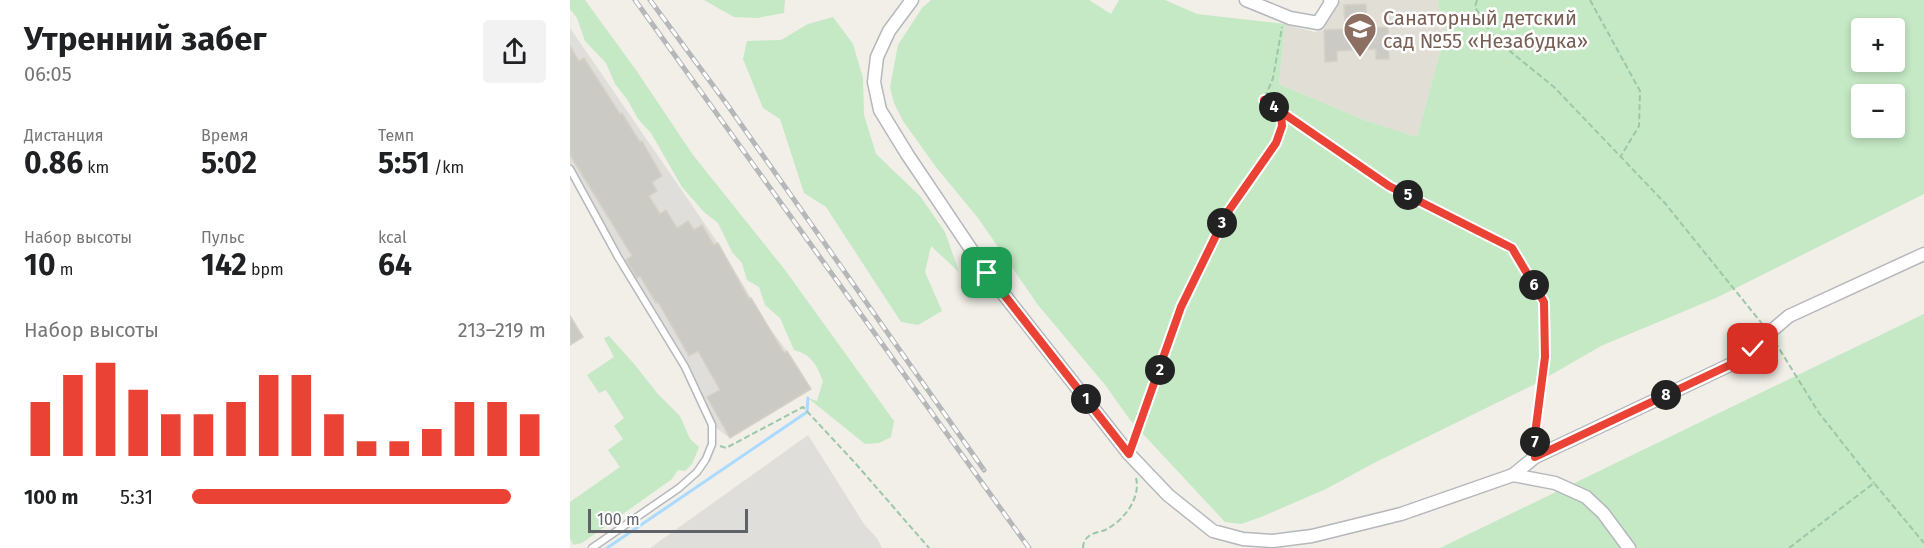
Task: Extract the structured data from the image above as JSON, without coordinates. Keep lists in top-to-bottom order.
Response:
{
  "places": {
    "school or university": ["Санаторный детский сад №55 «Незабудка»"]
  },
  "scale_bar": "100 m",
  "page": {
    "heading": ["Утренний забег", "06:05"],
    "map_buttons": ["+", "−"],
    "pins": [
      "4",
      "5",
      "3",
      "6",
      "2",
      "8",
      "1",
      "7"
    ],
    "stats": [
      ["Дистанция", "0.86 km"],
      ["Время", "5:02"],
      ["Темп", "5:51 /km"],
      ["Набор высоты", "10 m"],
      ["Пульс", "142 bpm"],
      ["kcal", "64"]
    ],
    "chart": ["Набор высоты", "213–219 m"],
    "list": [
      {
        "name": "100 m",
        "note": "5:31"
      }
    ],
    "scale": "100 m"
  }
}
